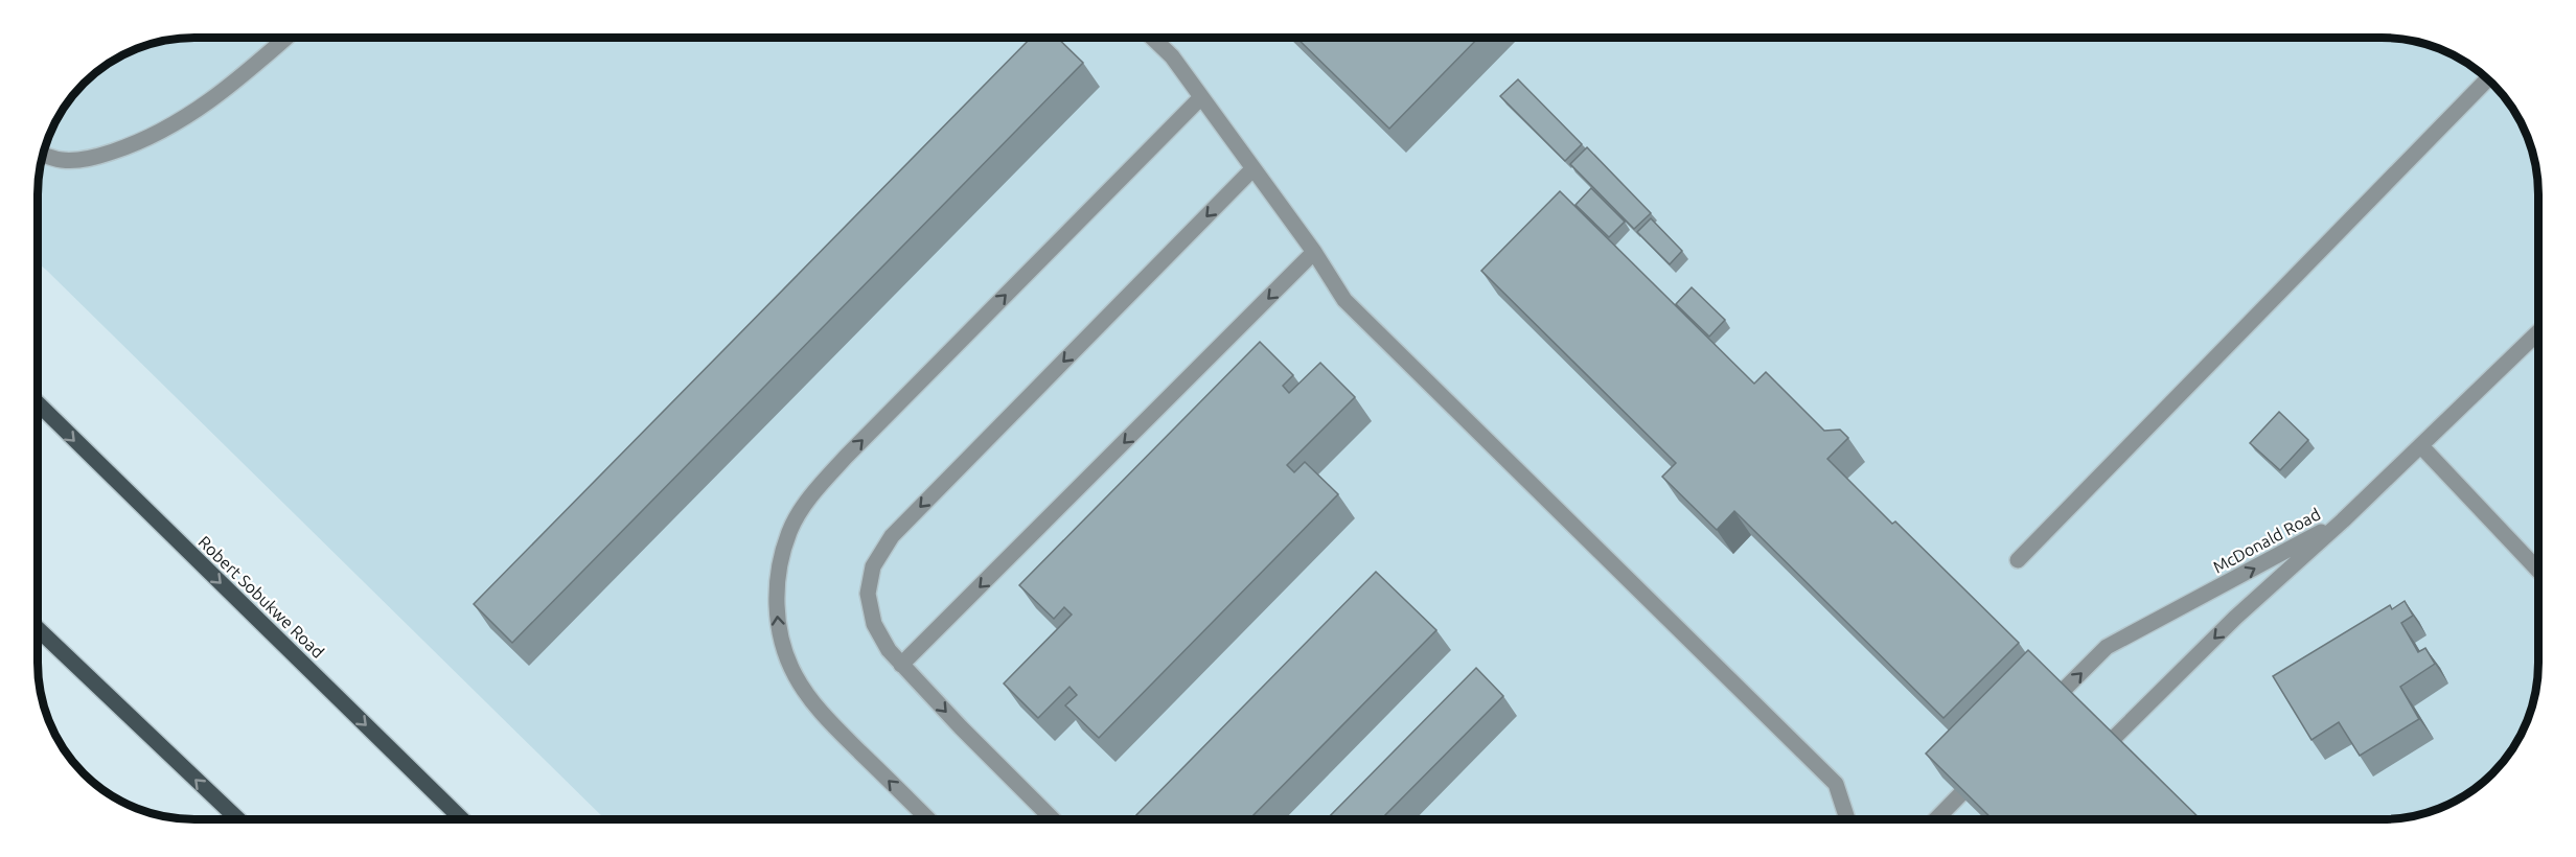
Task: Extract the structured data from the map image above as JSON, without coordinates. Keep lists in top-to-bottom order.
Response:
{
  "streets": {
    "main road": ["Robert Sobukwe Road"],
    "lane": ["McDonald Road"]
  },
  "one_way": ["Robert Sobukwe Road"]
}
